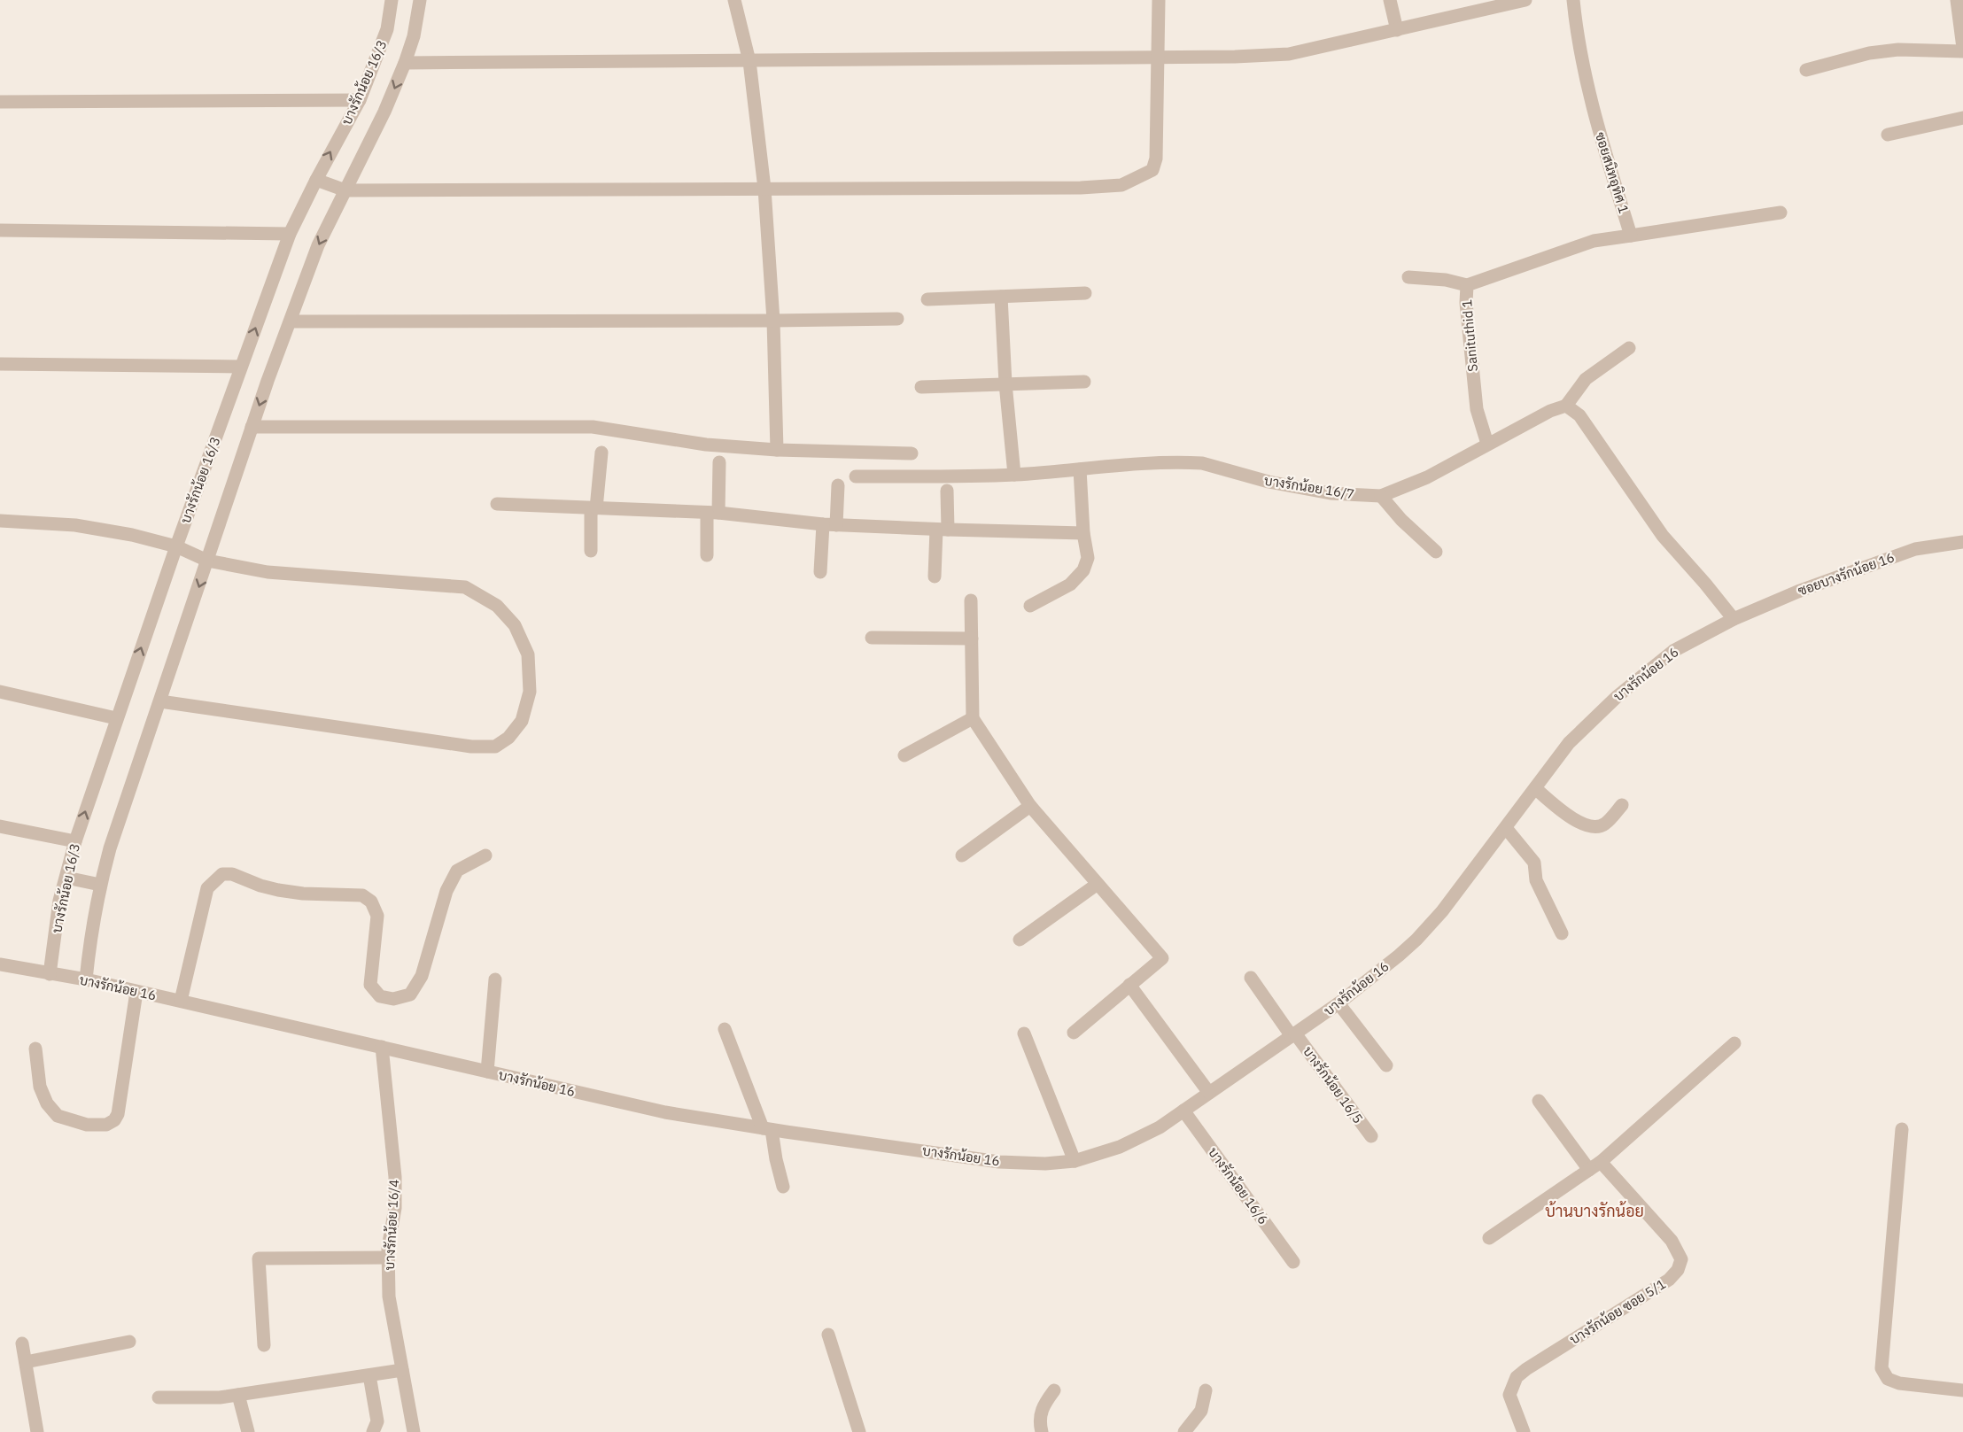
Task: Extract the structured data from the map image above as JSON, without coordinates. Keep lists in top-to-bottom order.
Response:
{
  "streets": {
    "street": [
      "บางรักน้อย 16/3",
      "ซอยสนิทอุทิศ 1",
      "Sanituthid 1",
      "บางรักน้อย 16/7",
      "ซอยบางรักน้อย 16",
      "บางรักน้อย 16",
      "บางรักน้อย 16/5",
      "บางรักน้อย 16/6",
      "บางรักน้อย 16/4",
      "บางรักน้อย ซอย 5/1"
    ]
  },
  "crossings": [
    ["บางรักน้อย 16/3", "บางรักน้อย 16"],
    ["ซอยสนิทอุทิศ 1", "Sanituthid 1"],
    ["Sanituthid 1", "บางรักน้อย 16/7"],
    ["ซอยบางรักน้อย 16", "บางรักน้อย 16"],
    ["บางรักน้อย 16", "บางรักน้อย 16/5"],
    ["บางรักน้อย 16", "บางรักน้อย 16/6"],
    ["บางรักน้อย 16", "บางรักน้อย 16/4"]
  ],
  "districts": ["บ้านบางรักน้อย"]
}
